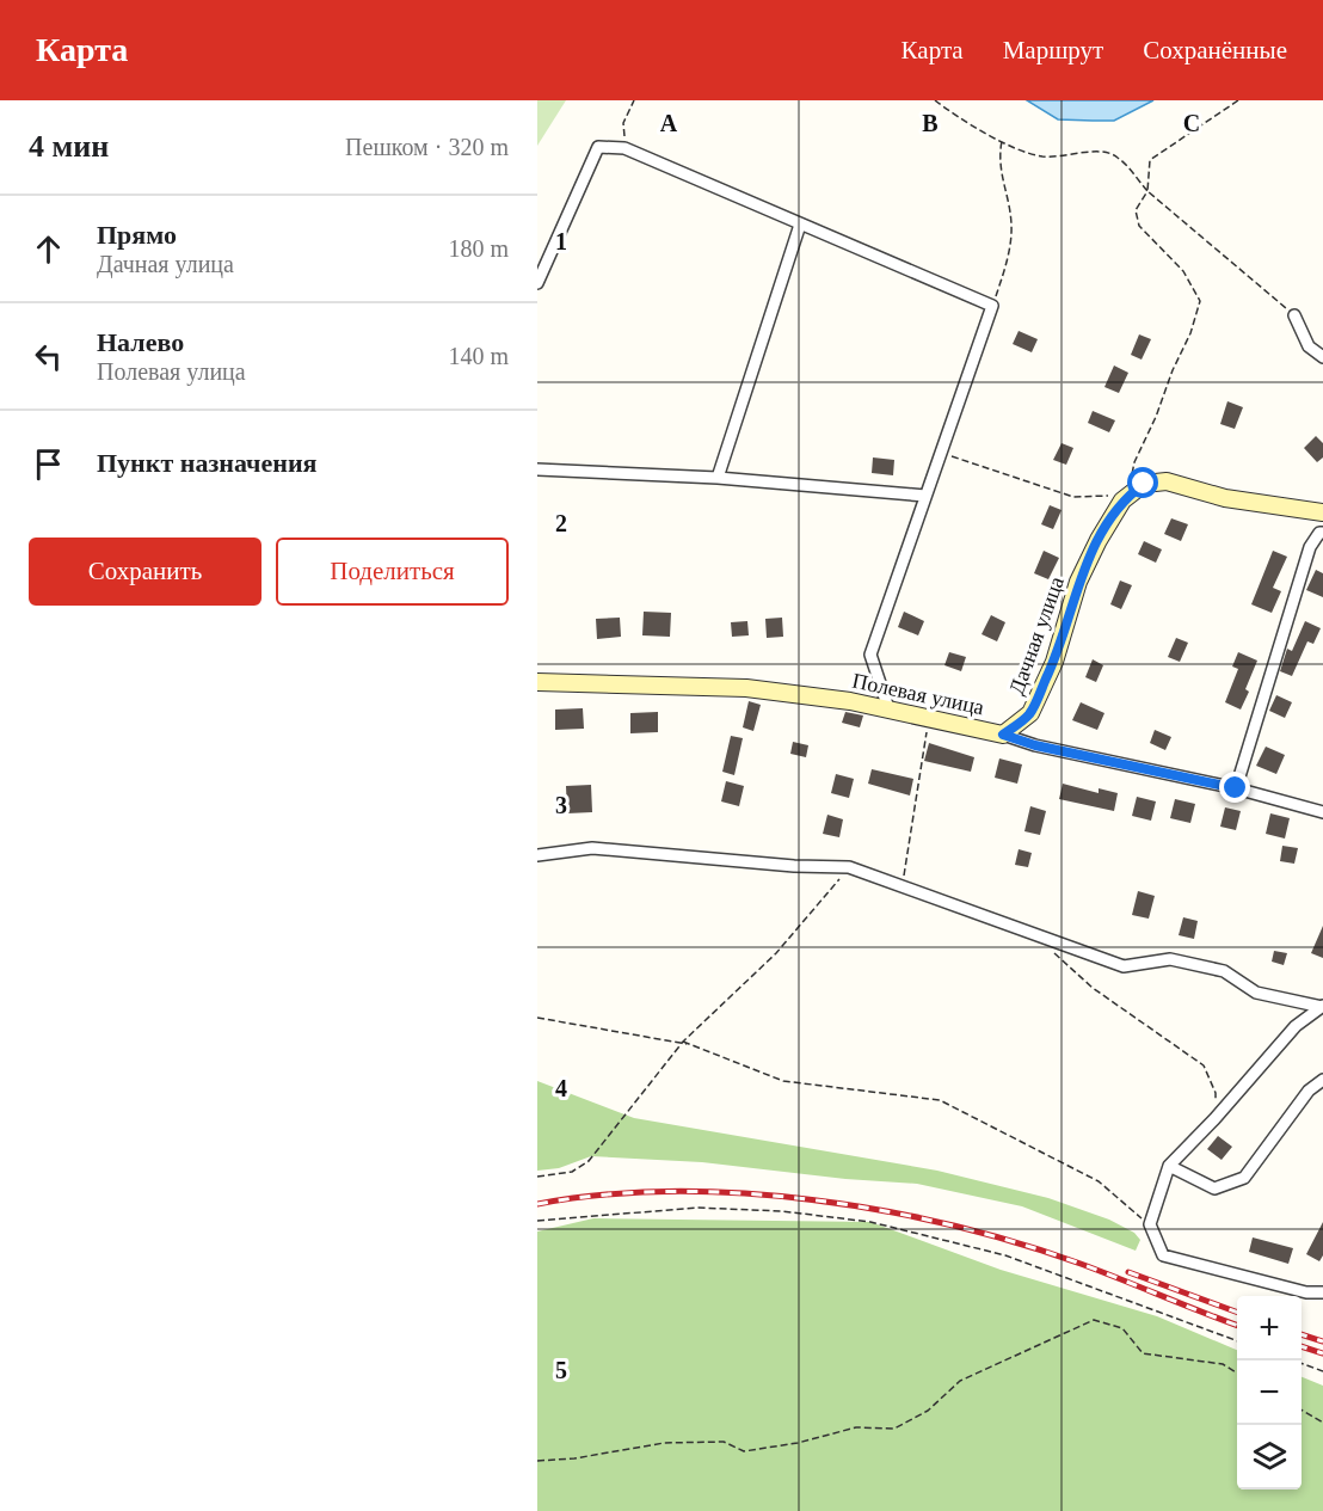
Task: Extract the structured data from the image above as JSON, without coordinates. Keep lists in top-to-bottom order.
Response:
{
  "streets": {
    "street": ["Дачная улица", "Полевая улица"]
  },
  "crossings": [
    ["Дачная улица", "Полевая улица"]
  ],
  "page": {
    "header": "Карта",
    "nav": ["Карта", "Маршрут", "Сохранённые"],
    "heading": ["4 мин", "Пешком · 320 m"],
    "list": [
      ["Прямо", "Дачная улица", "180 m"],
      ["Налево", "Полевая улица", "140 m"],
      "Пункт назначения"
    ],
    "buttons": ["Сохранить", "Поделиться"],
    "map_buttons": ["+", "−"]
  },
  "grid": {
    "columns": ["A", "B", "C"],
    "rows": [
      "1",
      "2",
      "3",
      "4",
      "5"
    ]
  }
}
